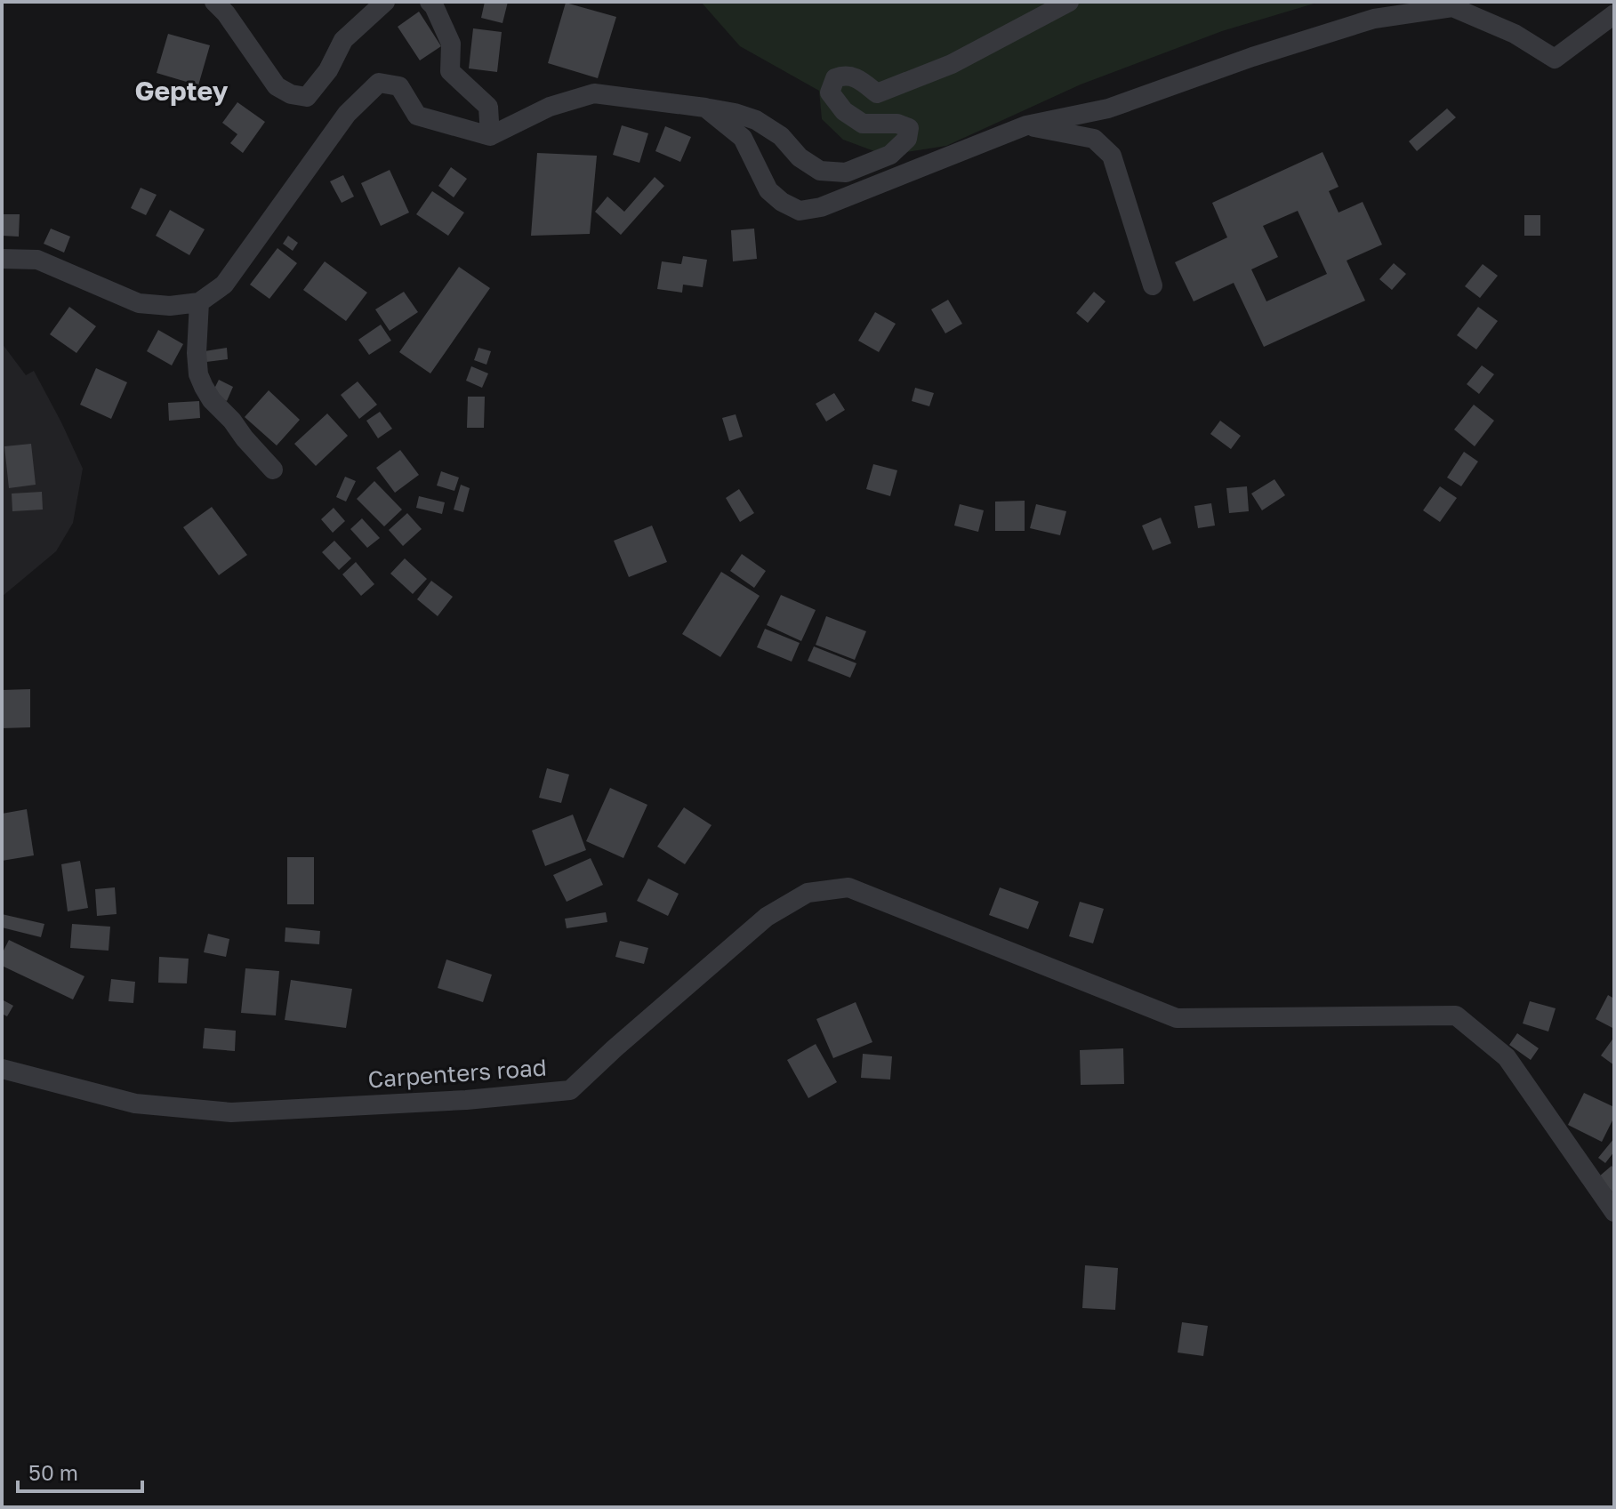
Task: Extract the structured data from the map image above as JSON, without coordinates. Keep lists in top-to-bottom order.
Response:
{
  "streets": {
    "street": ["Carpenters road"]
  },
  "districts": ["Geptey"],
  "scale_bar": "50 m"
}
